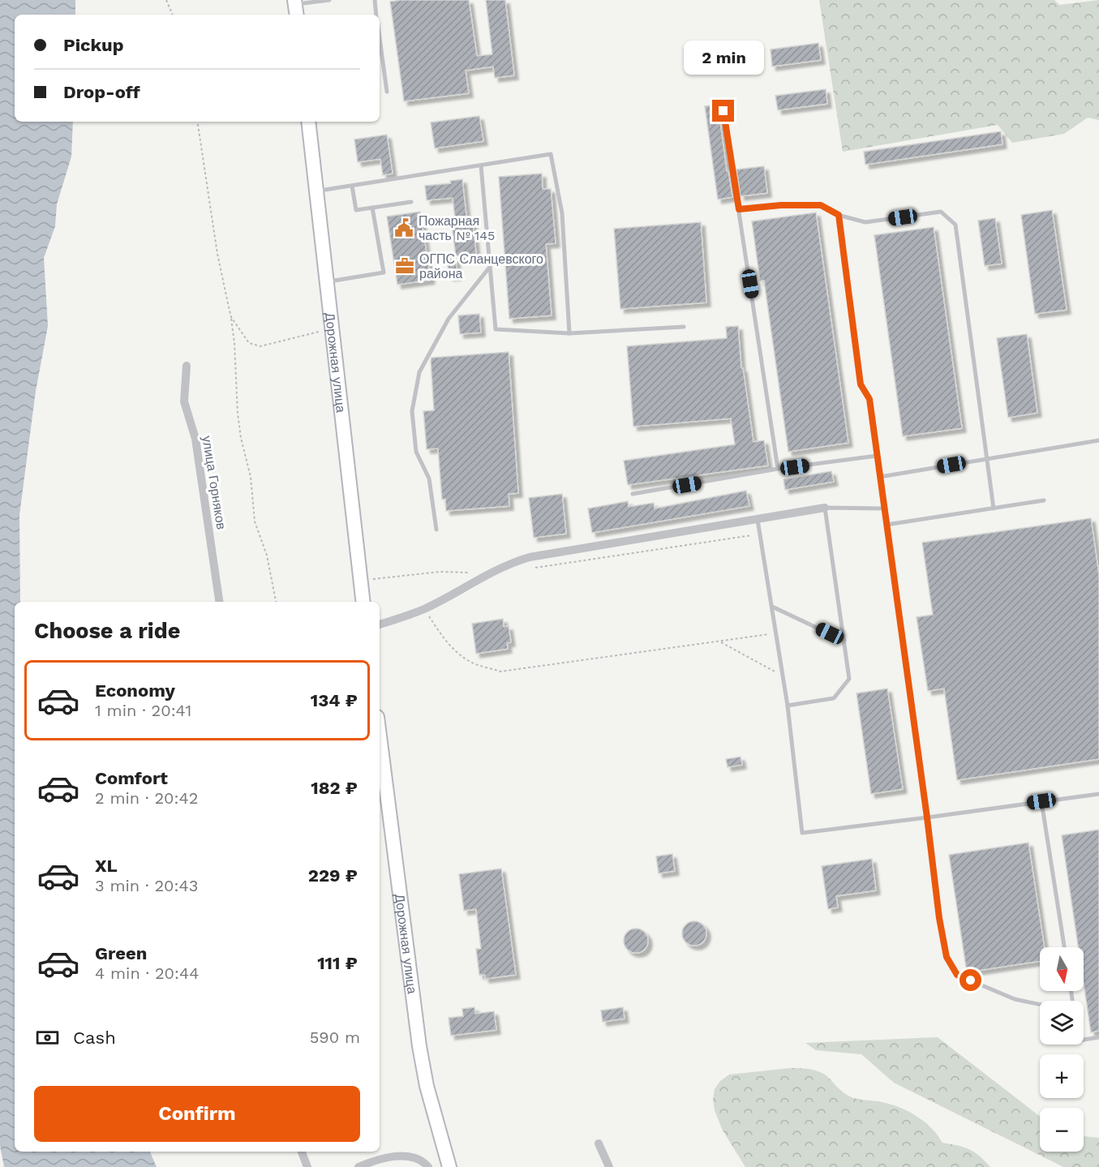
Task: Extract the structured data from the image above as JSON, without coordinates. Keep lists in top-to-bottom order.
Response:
{
  "streets": {
    "street": ["Дорожная улица", "улица Горняков"]
  },
  "places": {
    "public building": ["Пожарная часть № 145"],
    "office": ["ОГПС Сланцевского района"]
  },
  "north": "bottom",
  "page": {
    "banner": ["Pickup", "Drop-off"],
    "bubble": "2 min",
    "heading": "Choose a ride",
    "list": [
      {
        "name": "Economy",
        "note": "1 min · 20:41",
        "value": "134 ₽"
      },
      {
        "name": "Comfort",
        "note": "2 min · 20:42",
        "value": "182 ₽"
      },
      {
        "name": "XL",
        "note": "3 min · 20:43",
        "value": "229 ₽"
      },
      {
        "name": "Green",
        "note": "4 min · 20:44",
        "value": "111 ₽"
      }
    ],
    "map_buttons": ["+", "−"],
    "pay": ["Cash", "590 m"],
    "buttons": "Confirm"
  }
}
